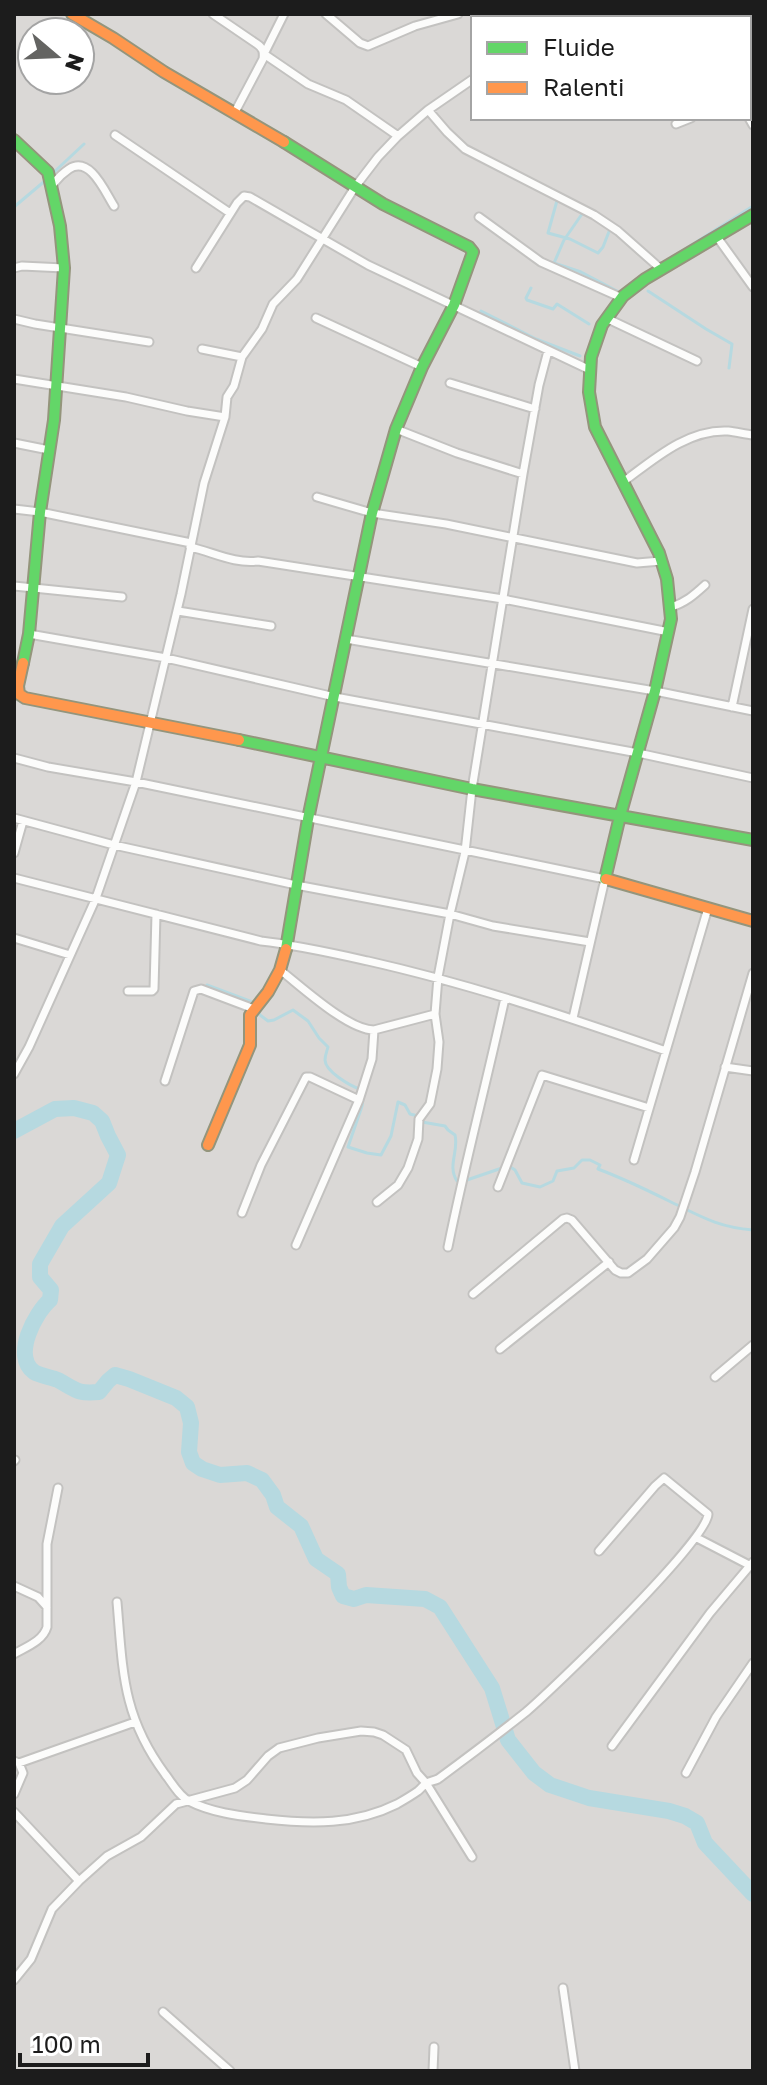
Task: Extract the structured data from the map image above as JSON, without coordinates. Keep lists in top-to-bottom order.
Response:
{
  "legend": ["Fluide", "Ralenti"],
  "scale_bar": "100 m",
  "north": "right"
}
